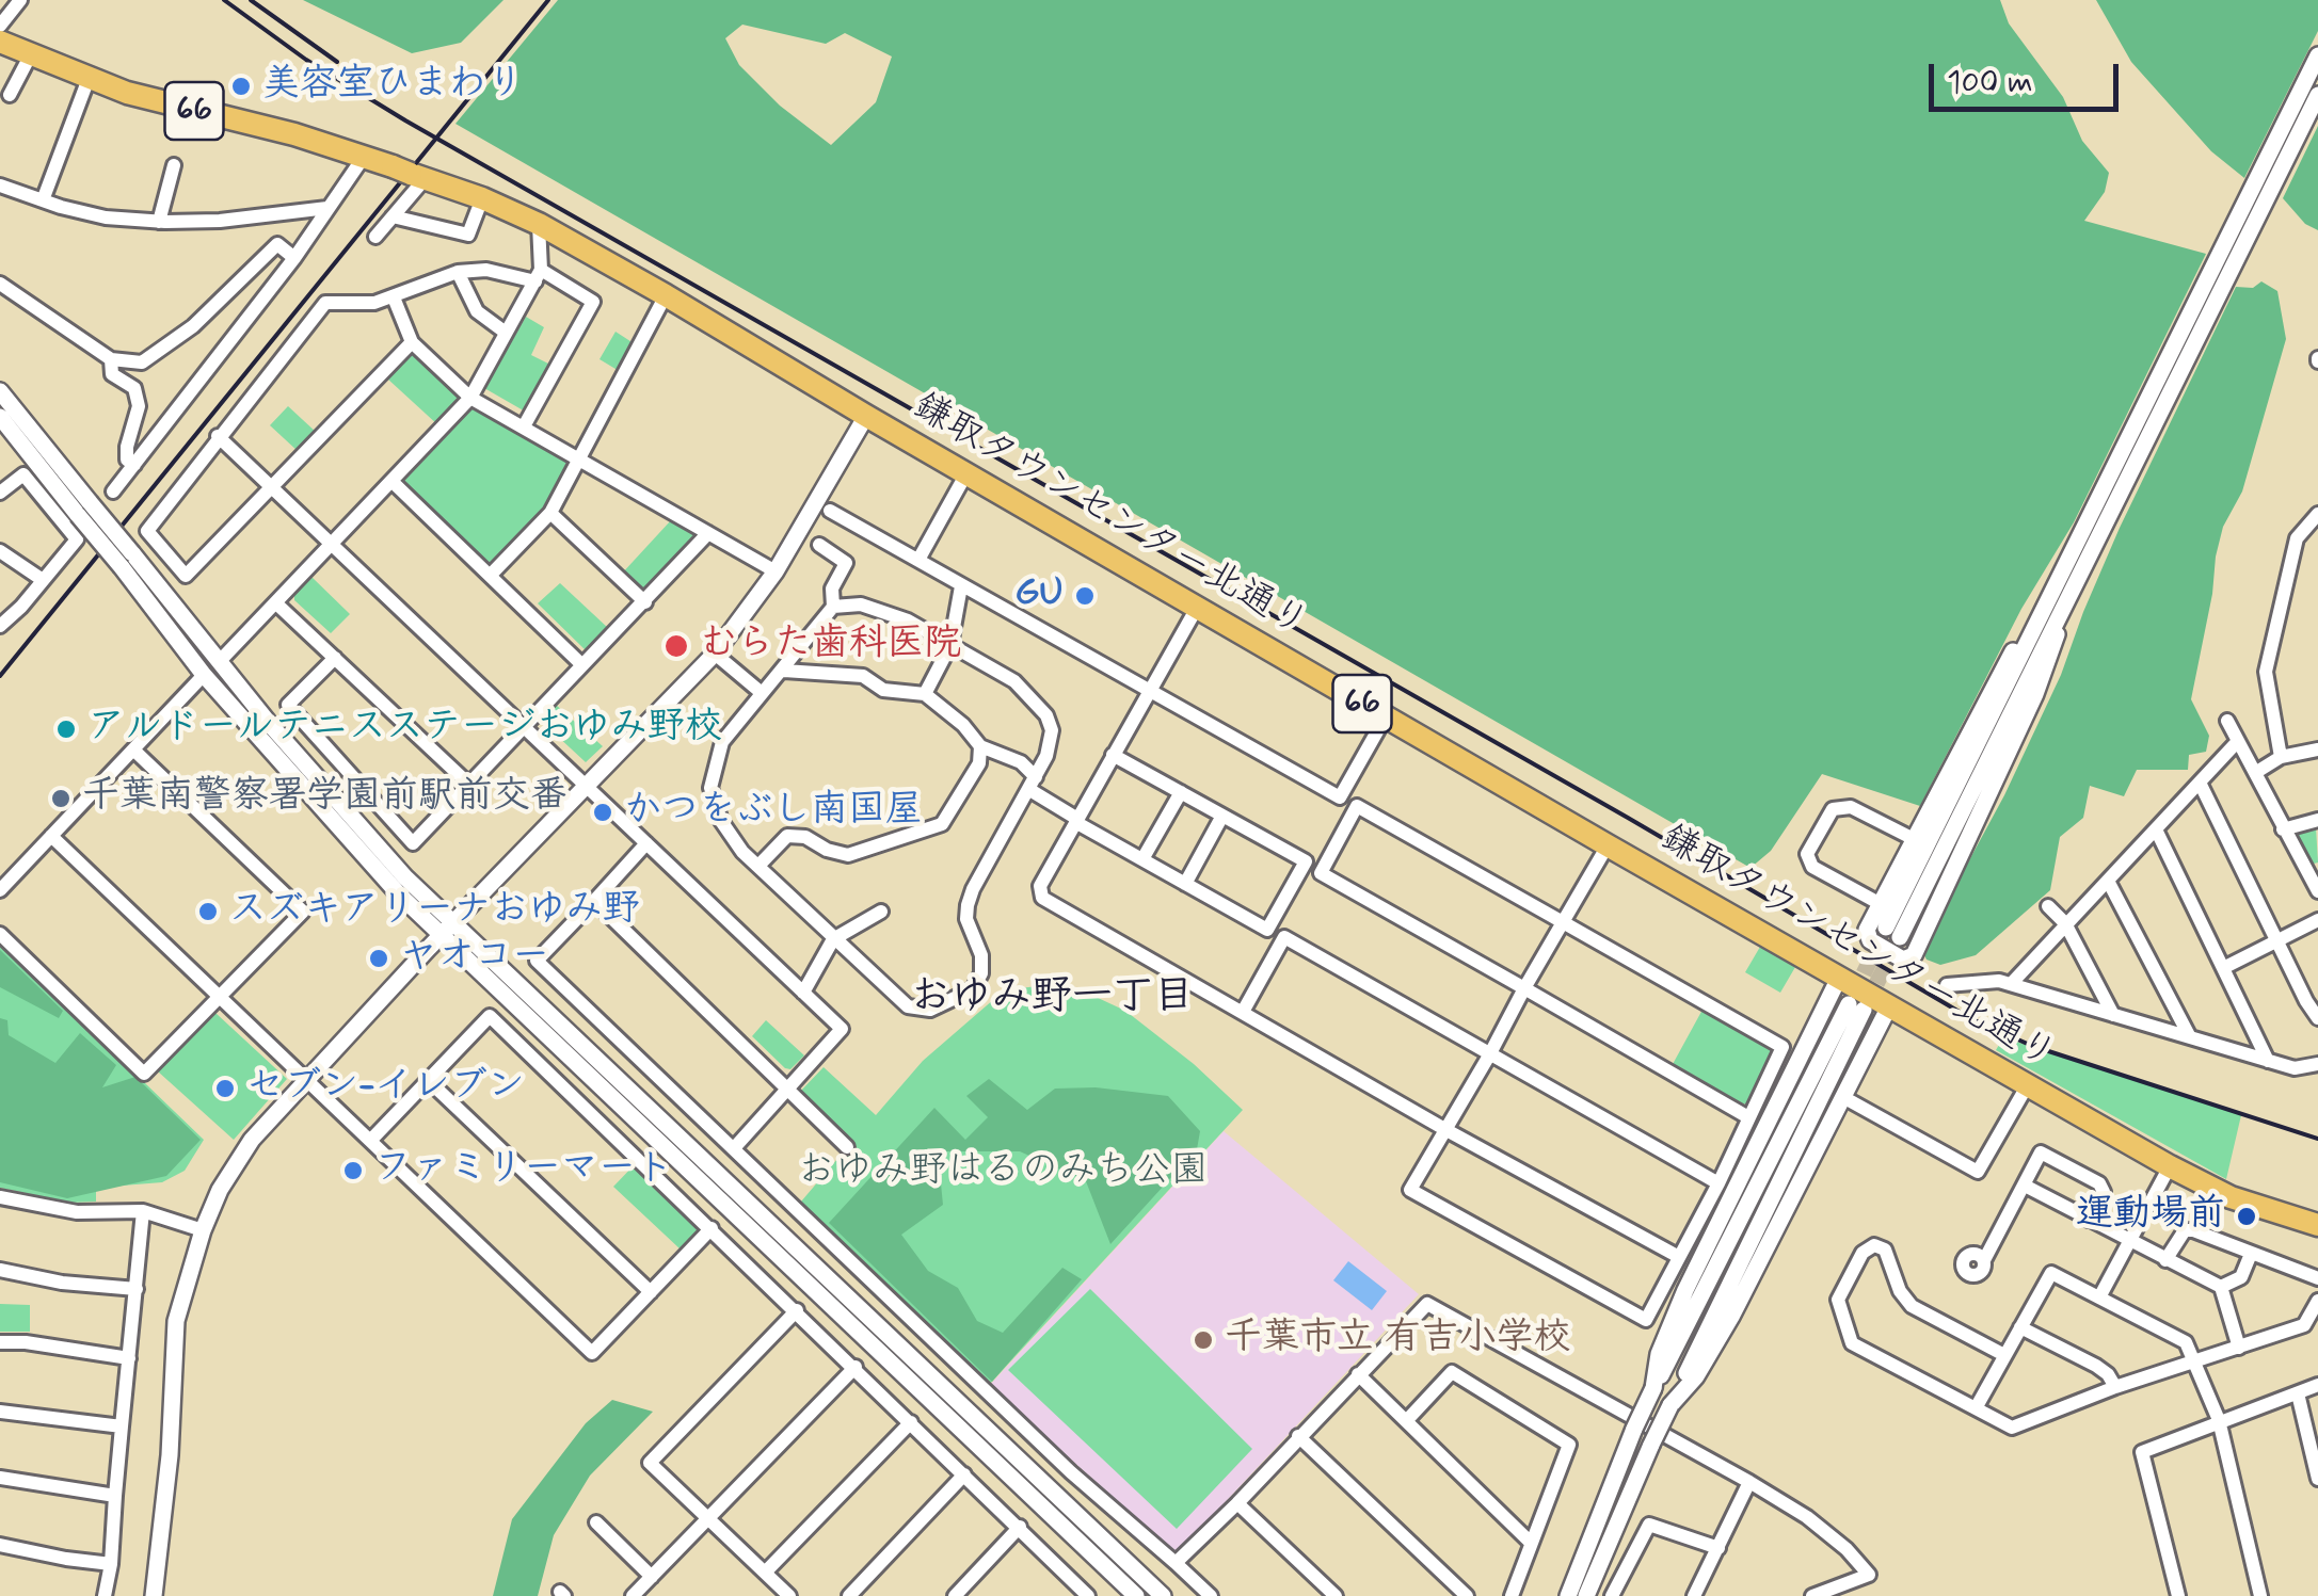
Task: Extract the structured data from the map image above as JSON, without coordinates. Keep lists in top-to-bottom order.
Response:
{
  "streets": {
    "main road": ["66", "鎌取タウンセンター北通り"]
  },
  "districts": ["おゆみ野一丁目"],
  "parks": ["おゆみ野はるのみち公園"],
  "places": [
    "美容室ひまわり",
    "GU",
    "むらた歯科医院",
    "アルドールテニスステージおゆみ野校",
    "千葉南警察署学園前駅前交番",
    "かつをぶし南国屋",
    "スズキアリーナおゆみ野",
    "ヤオコー",
    "セブン-イレブン",
    "ファミリーマート",
    "運動場前",
    "千葉市立 有吉小学校"
  ],
  "scale_bar": "100 m"
}
